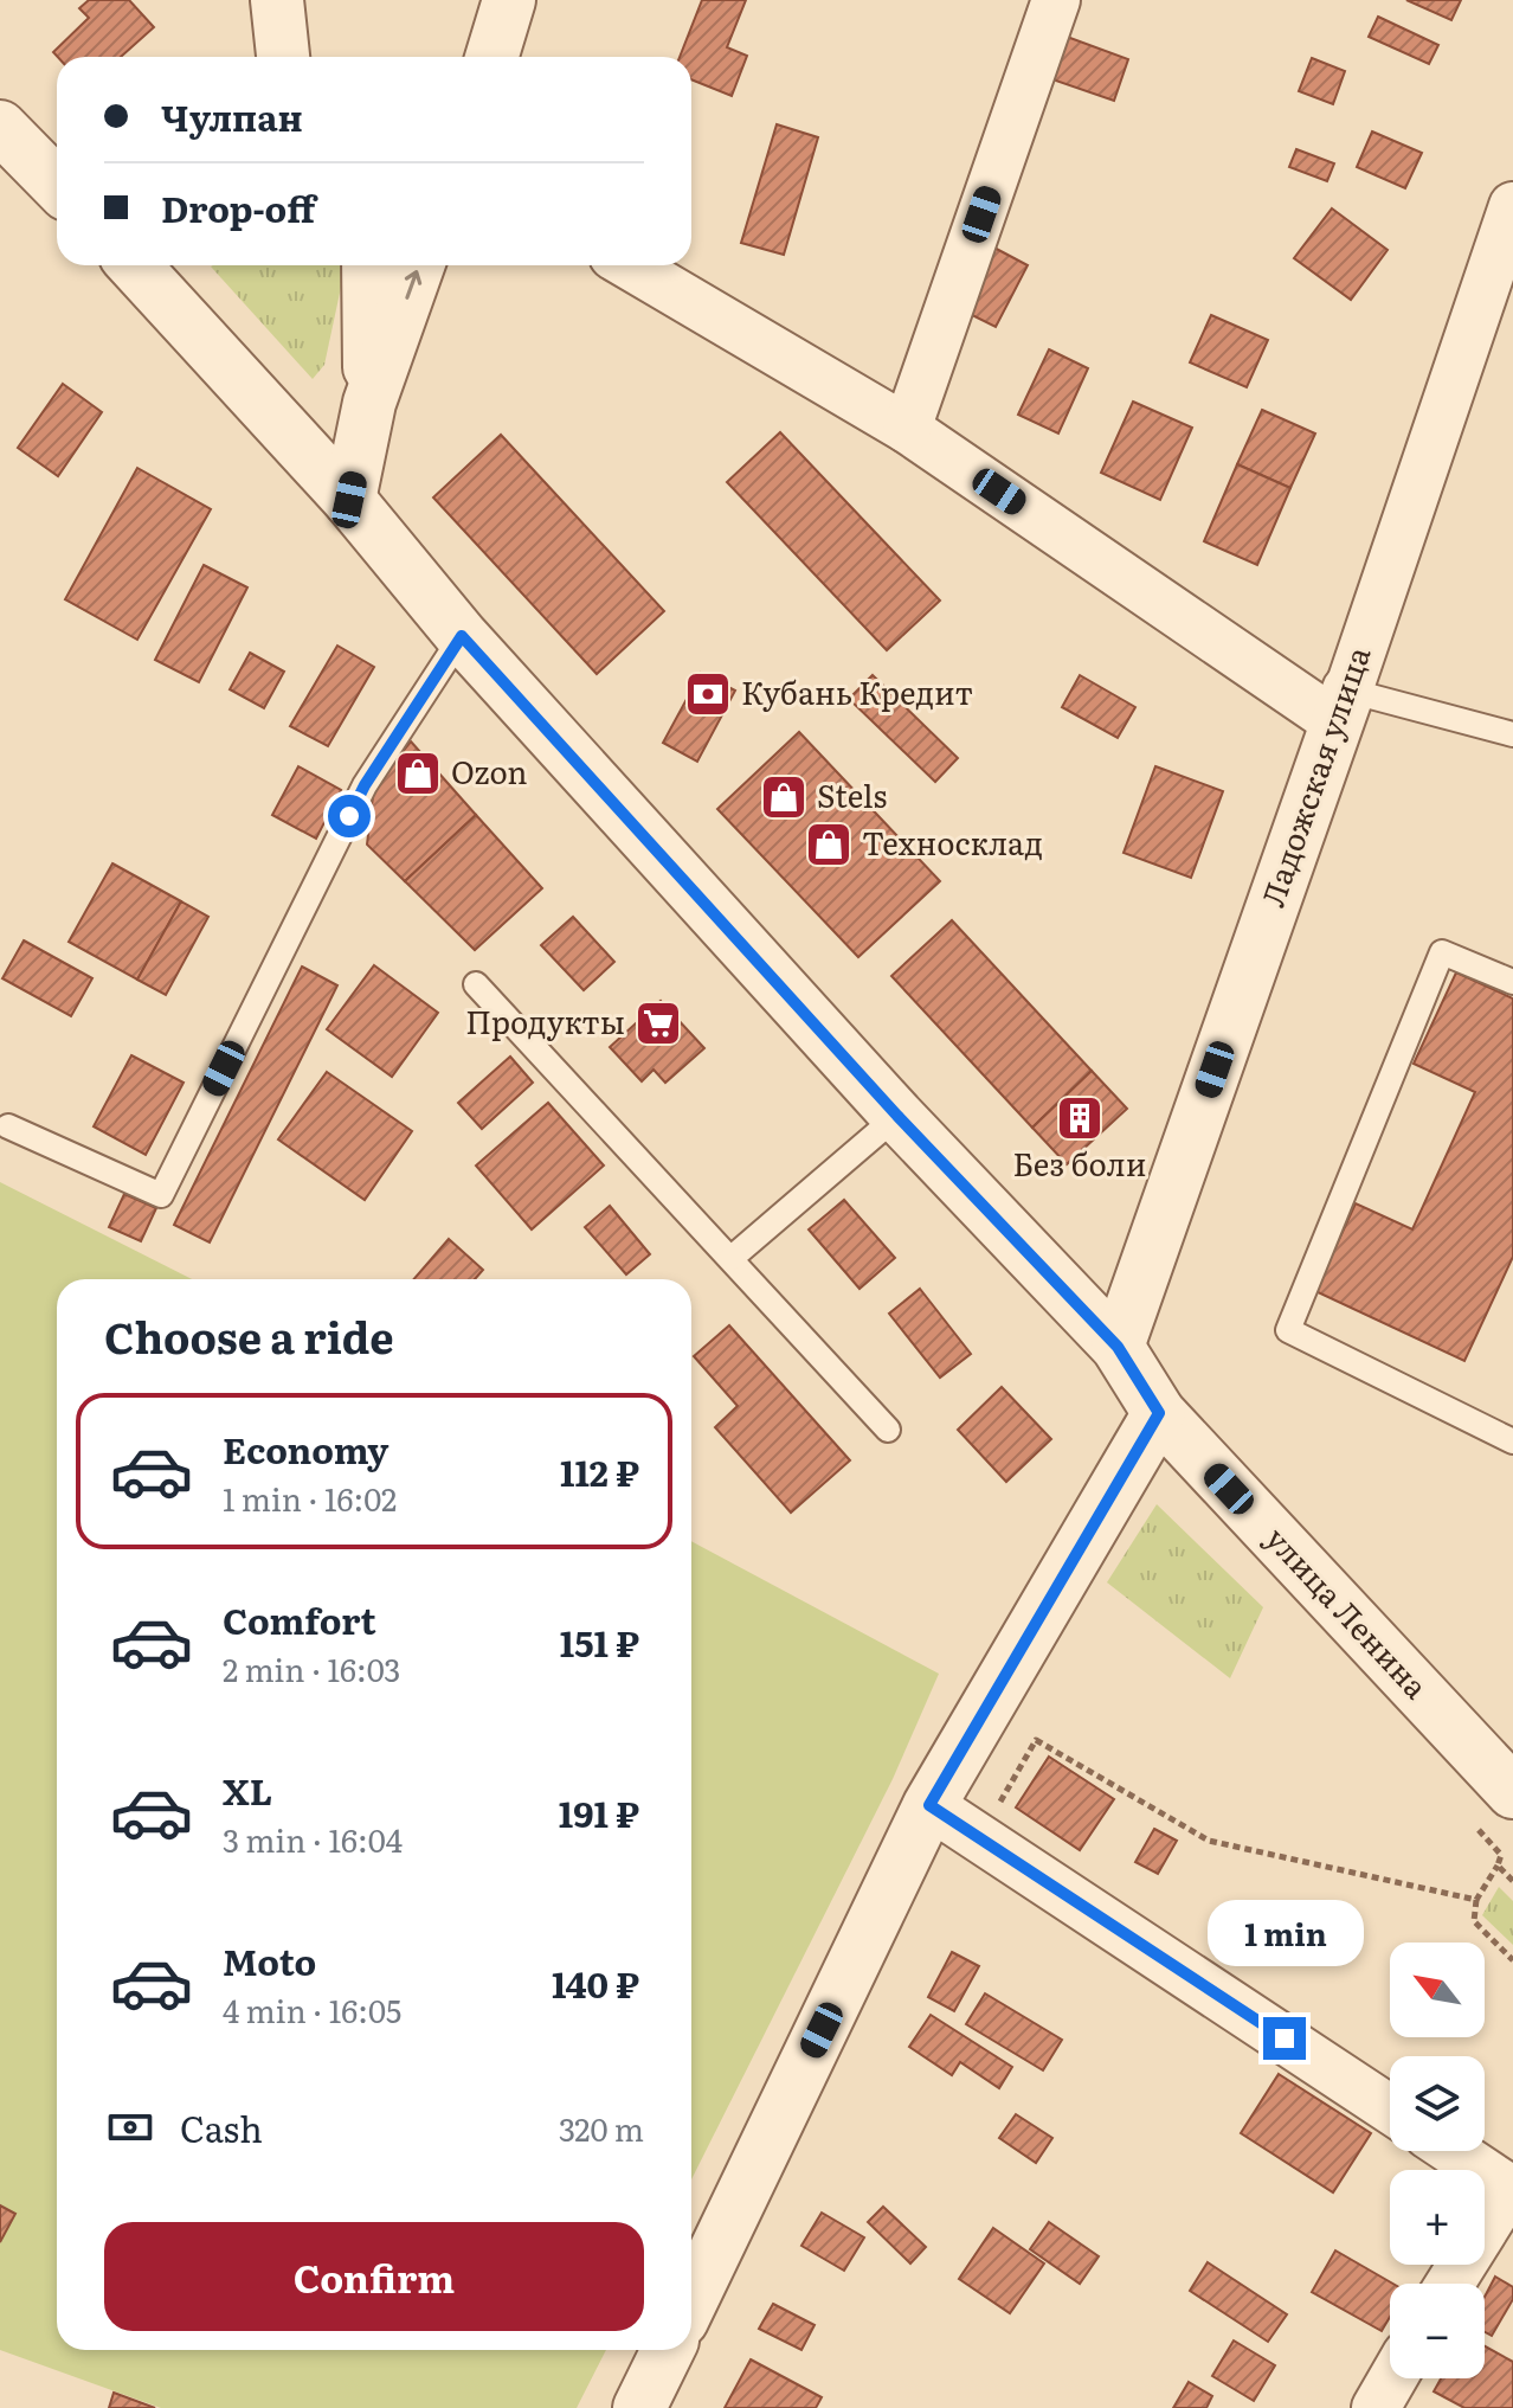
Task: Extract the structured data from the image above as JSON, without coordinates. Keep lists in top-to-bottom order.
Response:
{
  "streets": {
    "street": ["Ладожская улица", "улица Ленина"]
  },
  "crossings": [
    ["Ладожская улица", "улица Ленина"]
  ],
  "places": {
    "bank": ["Кубань Кредит"],
    "shop": ["Ozon", "Stels", "Техносклад"],
    "supermarket": ["Продукты"],
    "building": ["Без боли"]
  },
  "north": "top left",
  "page": {
    "banner": ["Чулпан", "Drop-off"],
    "heading": "Choose a ride",
    "list": [
      {
        "name": "Economy",
        "note": "1 min · 16:02",
        "value": "112 ₽"
      },
      {
        "name": "Comfort",
        "note": "2 min · 16:03",
        "value": "151 ₽"
      },
      {
        "name": "XL",
        "note": "3 min · 16:04",
        "value": "191 ₽"
      },
      {
        "name": "Moto",
        "note": "4 min · 16:05",
        "value": "140 ₽"
      }
    ],
    "bubble": "1 min",
    "map_buttons": ["+", "−"],
    "pay": ["Cash", "320 m"],
    "buttons": "Confirm"
  }
}
